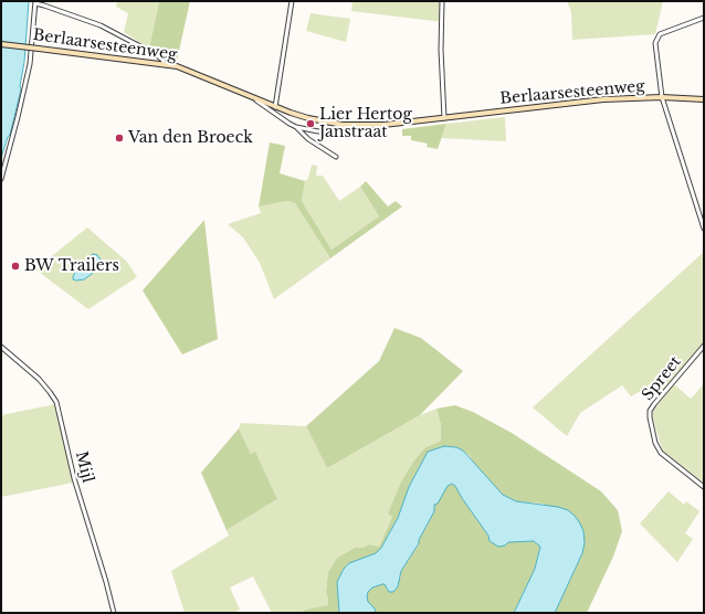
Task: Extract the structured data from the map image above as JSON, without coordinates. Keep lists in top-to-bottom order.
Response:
{
  "streets": {
    "street": ["Berlaarsesteenweg", "Spreet", "Mijl"]
  },
  "places": ["Lier Hertog Janstraat", "Van den Broeck", "BW Trailers"]
}
